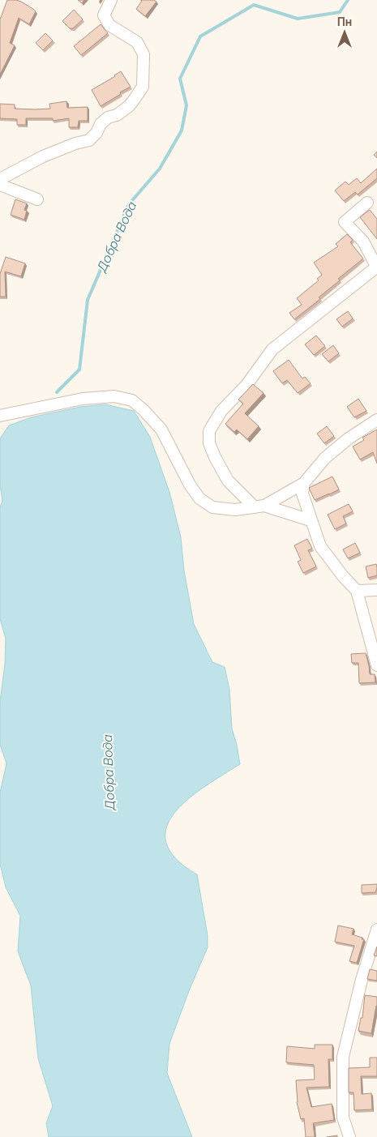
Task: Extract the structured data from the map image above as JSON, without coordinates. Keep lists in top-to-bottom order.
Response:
{
  "water": ["Добра Вода"],
  "north": "top"
}
